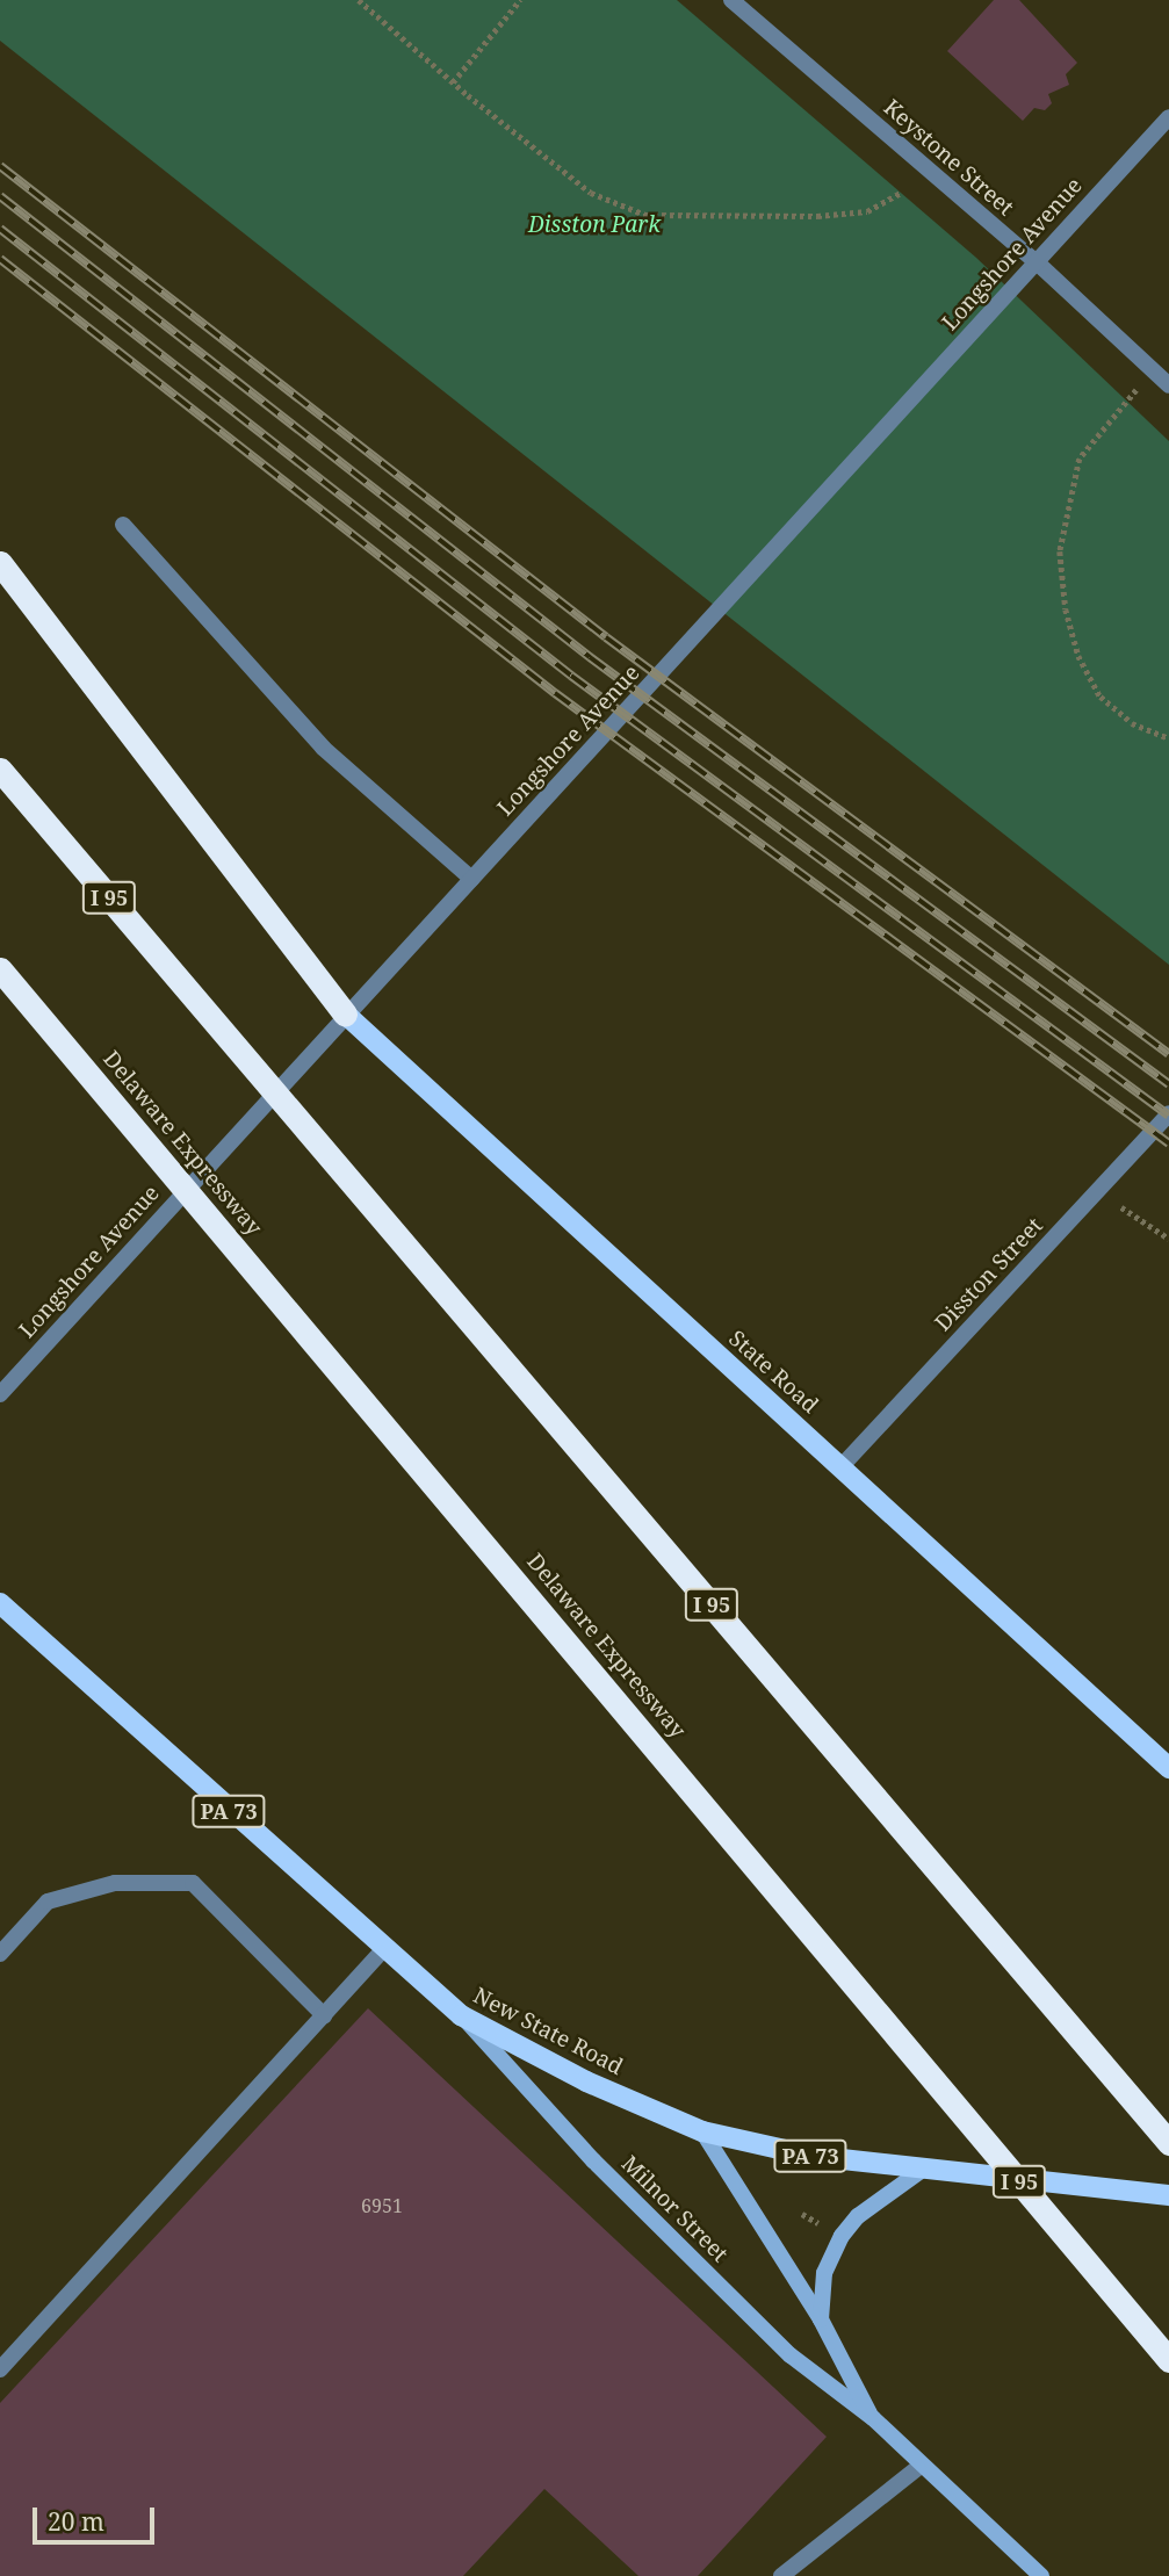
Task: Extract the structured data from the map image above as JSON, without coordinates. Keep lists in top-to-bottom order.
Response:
{
  "streets": {
    "highway": ["I 95", "Delaware Expressway"],
    "main road": [
      "State Road",
      "PA 73",
      "New State Road",
      "Milnor Street"
    ],
    "street": ["Keystone Street", "Longshore Avenue", "Disston Street"]
  },
  "crossings": [
    ["Keystone Street", "Longshore Avenue"],
    ["Longshore Avenue", "State Road"],
    ["Disston Street", "State Road"],
    ["New State Road", "Milnor Street"]
  ],
  "parks": ["Disston Park"],
  "house_numbers": ["6951"],
  "scale_bar": "20 m"
}
